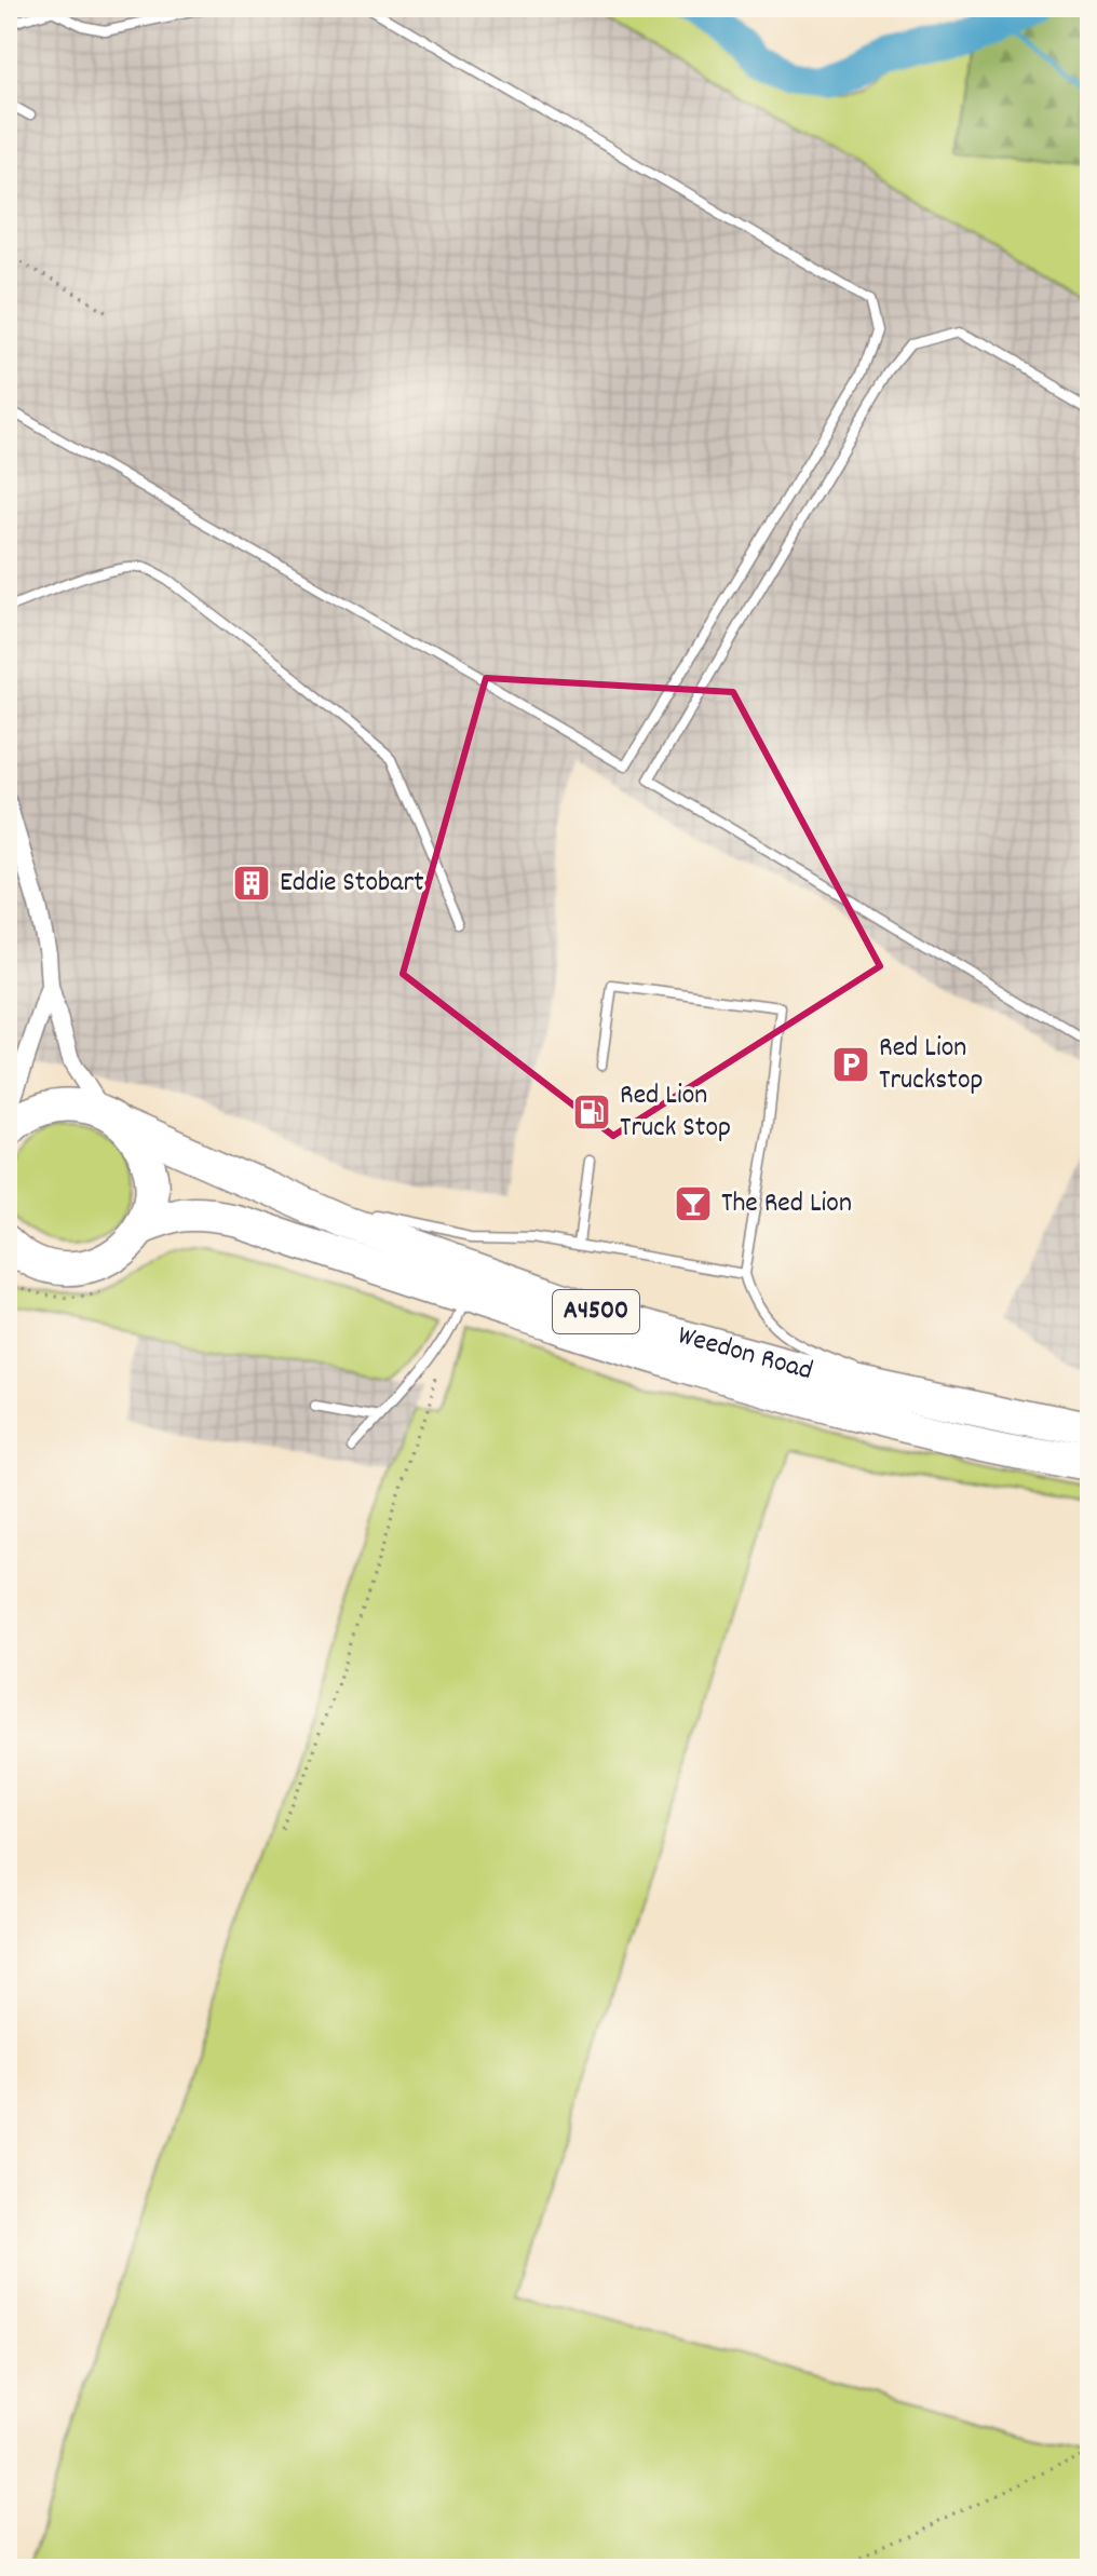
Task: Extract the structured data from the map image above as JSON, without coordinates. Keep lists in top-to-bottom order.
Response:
{
  "streets": {
    "highway": ["A4500", "Weedon Road"]
  },
  "crossings": [
    ["A4500", "Weedon Road"]
  ],
  "places": {
    "building": ["Eddie Stobart"],
    "parking": ["Red Lion Truckstop"],
    "fuel station": ["Red Lion Truck Stop"],
    "bar": ["The Red Lion"]
  }
}
